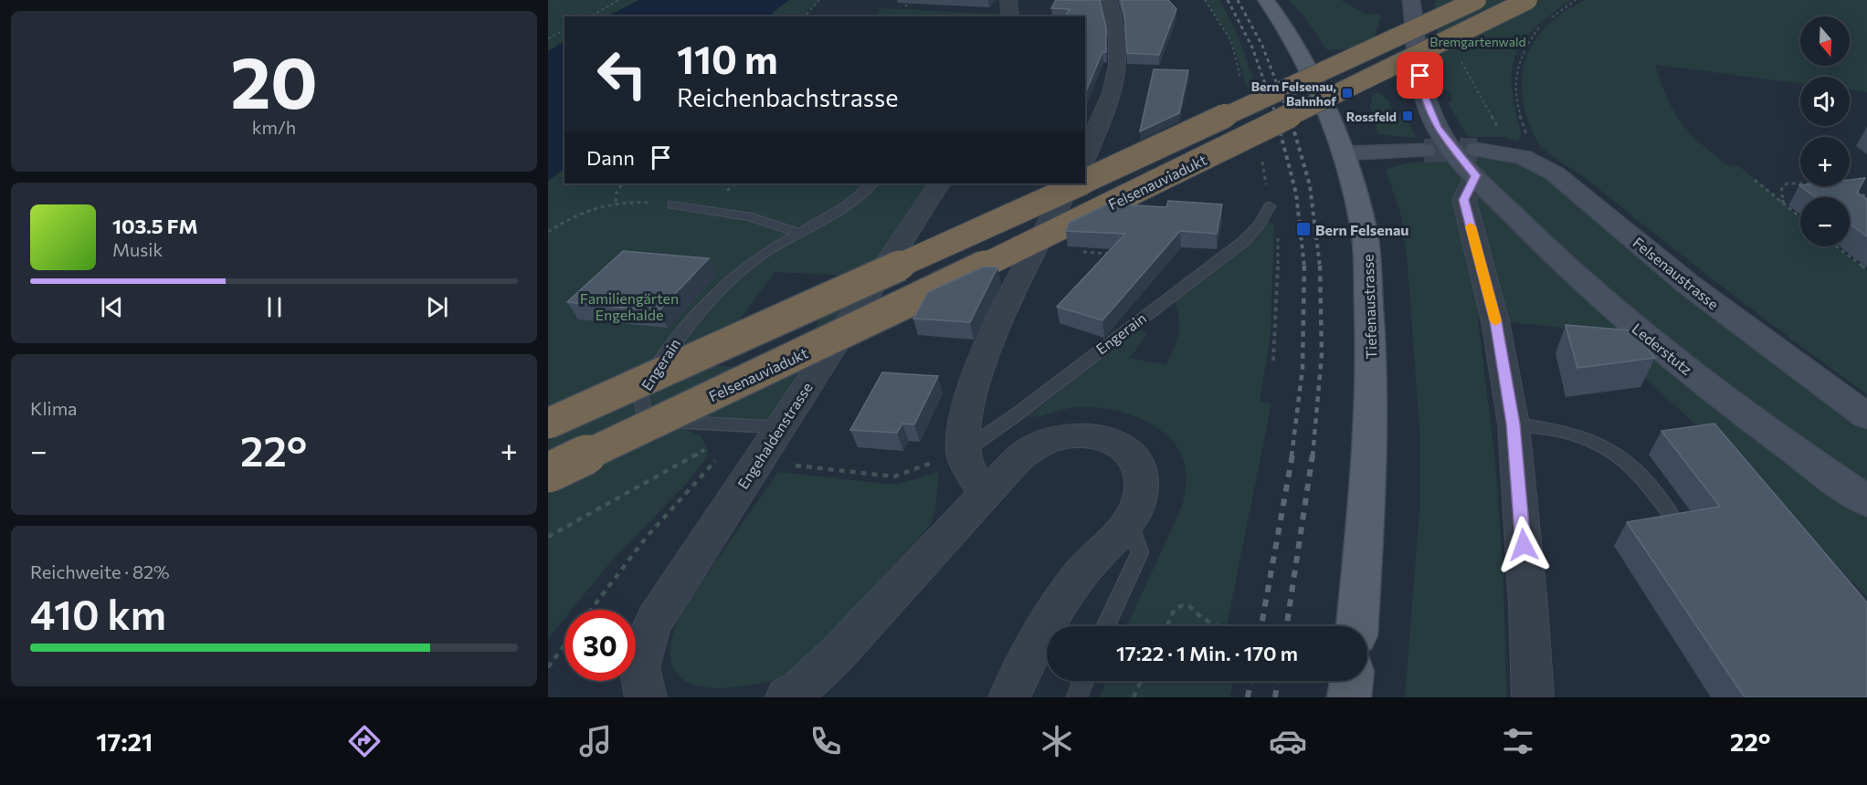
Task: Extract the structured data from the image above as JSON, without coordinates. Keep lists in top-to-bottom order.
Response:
{
  "streets": {
    "highway": ["Felsenauviadukt"],
    "main road": ["Tiefenaustrasse"],
    "street": ["Felsenaustrasse", "Lederstutz", "Engehaldenstrasse"],
    "lane": ["Engerain"]
  },
  "crossings": [
    ["Felsenaustrasse", "Lederstutz"],
    ["Engerain", "Engehaldenstrasse"]
  ],
  "parks": ["Bremgartenwald", "Familiengärten Engehalde"],
  "places": {
    "transit": ["Bern Felsenau, Bahnhof", "Rossfeld", "Bern Felsenau"]
  },
  "north": "bottom",
  "page": {
    "tile": [
      ["20", "km/h"],
      "Klima",
      ["Reichweite · 82%", "410 km"]
    ],
    "map_buttons": ["+", "−"],
    "turn": ["110 m", "Reichenbachstrasse"],
    "then": "Dann",
    "song": ["103.5 FM", "Musik"],
    "heat": ["−", "22°", "+"],
    "limit": "30",
    "trip": "17:22 · 1 Min. · 170 m",
    "tabs": ["17:21", "22°"]
  }
}
